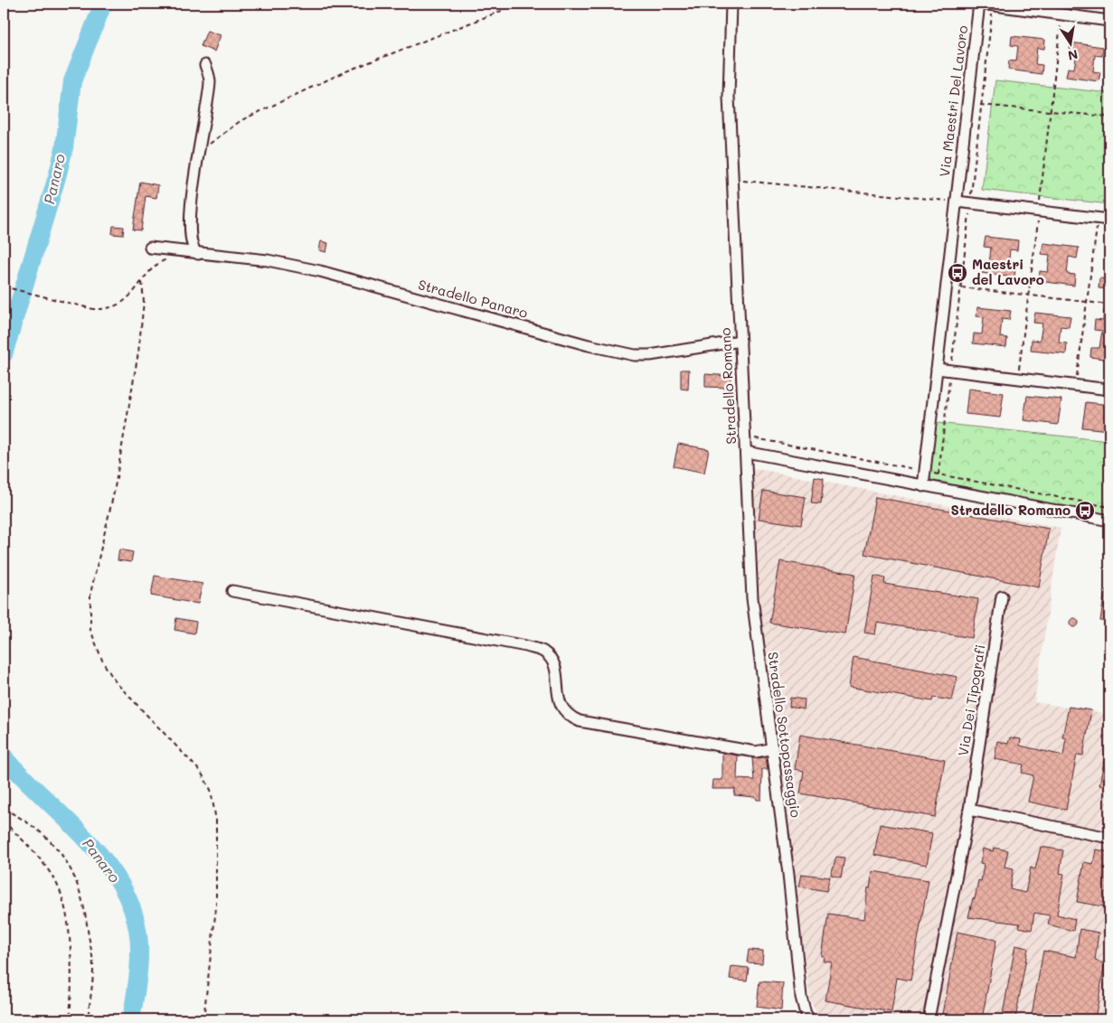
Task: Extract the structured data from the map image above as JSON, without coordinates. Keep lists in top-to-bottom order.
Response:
{
  "streets": {
    "street": [
      "Via Maestri Del Lavoro",
      "Stradello Panaro",
      "Stradello Romano",
      "Via Dei Tipografi",
      "Stradello Sottopassaggio"
    ]
  },
  "crossings": [
    ["Via Maestri Del Lavoro", "Stradello Romano"],
    ["Stradello Panaro", "Stradello Romano"],
    ["Stradello Romano", "Stradello Sottopassaggio"]
  ],
  "water": ["Panaro"],
  "places": {
    "bus stop": ["Maestri del Lavoro", "Stradello Romano"]
  },
  "north": "bottom"
}
